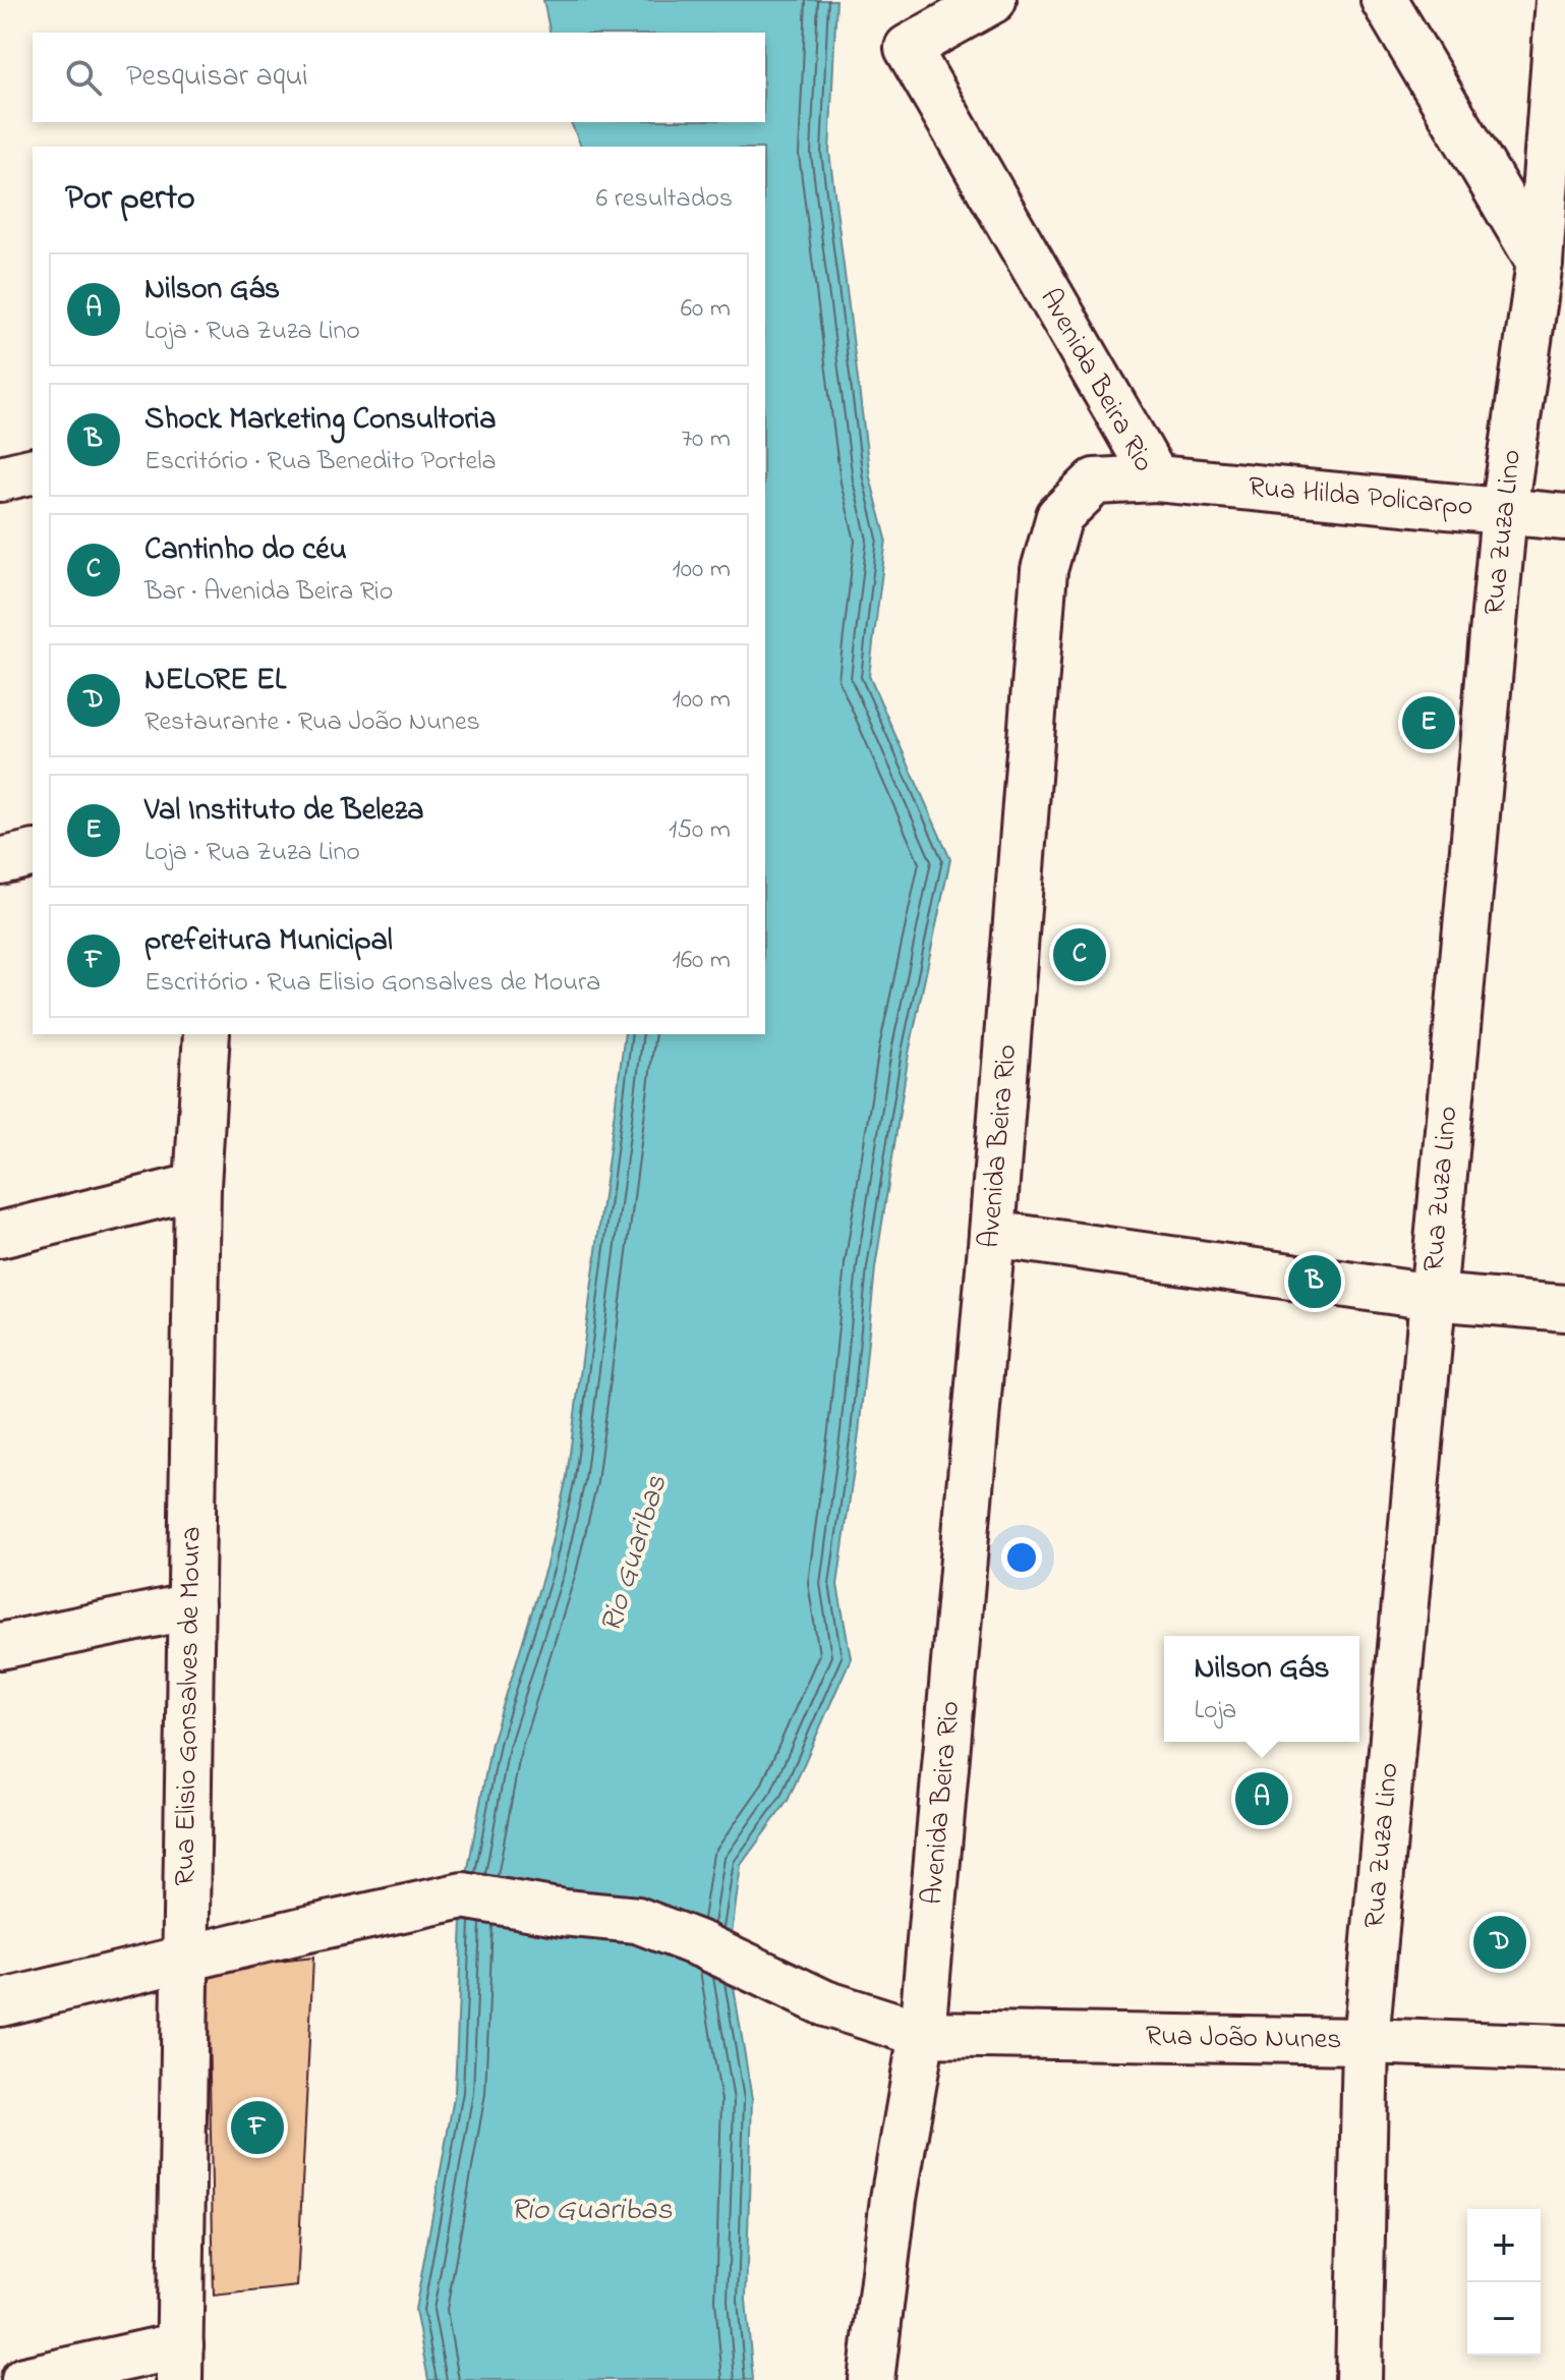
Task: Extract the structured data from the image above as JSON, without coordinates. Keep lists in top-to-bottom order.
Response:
{
  "streets": {
    "street": [
      "Avenida Beira Rio",
      "Rua Hilda Policarpo",
      "Rua Zuza Lino",
      "Rua Elisio Gonsalves de Moura",
      "Rua João Nunes"
    ]
  },
  "crossings": [
    ["Avenida Beira Rio", "Rua Hilda Policarpo"],
    ["Avenida Beira Rio", "Rua João Nunes"],
    ["Rua Hilda Policarpo", "Rua Zuza Lino"],
    ["Rua Zuza Lino", "Rua João Nunes"],
    ["Rua Elisio Gonsalves de Moura", "Rua João Nunes"]
  ],
  "water": ["Rio Guaribas"],
  "page": {
    "search": "Pesquisar aqui",
    "heading": ["Por perto", "6 resultados"],
    "list": [
      {
        "mark": "A",
        "name": "Nilson Gás",
        "note": "Loja · Rua Zuza Lino",
        "value": "60 m"
      },
      {
        "mark": "B",
        "name": "Shock Marketing Consultoria",
        "note": "Escritório · Rua Benedito Portela",
        "value": "70 m"
      },
      {
        "mark": "C",
        "name": "Cantinho do céu",
        "note": "Bar · Avenida Beira Rio",
        "value": "100 m"
      },
      {
        "mark": "D",
        "name": "NELORE EL",
        "note": "Restaurante · Rua João Nunes",
        "value": "100 m"
      },
      {
        "mark": "E",
        "name": "Val Instituto de Beleza",
        "note": "Loja · Rua Zuza Lino",
        "value": "150 m"
      },
      {
        "mark": "F",
        "name": "prefeitura Municipal",
        "note": "Escritório · Rua Elisio Gonsalves de Moura",
        "value": "160 m"
      }
    ],
    "pins": [
      "E",
      "C",
      "B",
      "A",
      "D",
      "F"
    ],
    "popup": ["Nilson Gás", "Loja"],
    "map_buttons": ["+", "−"]
  }
}
